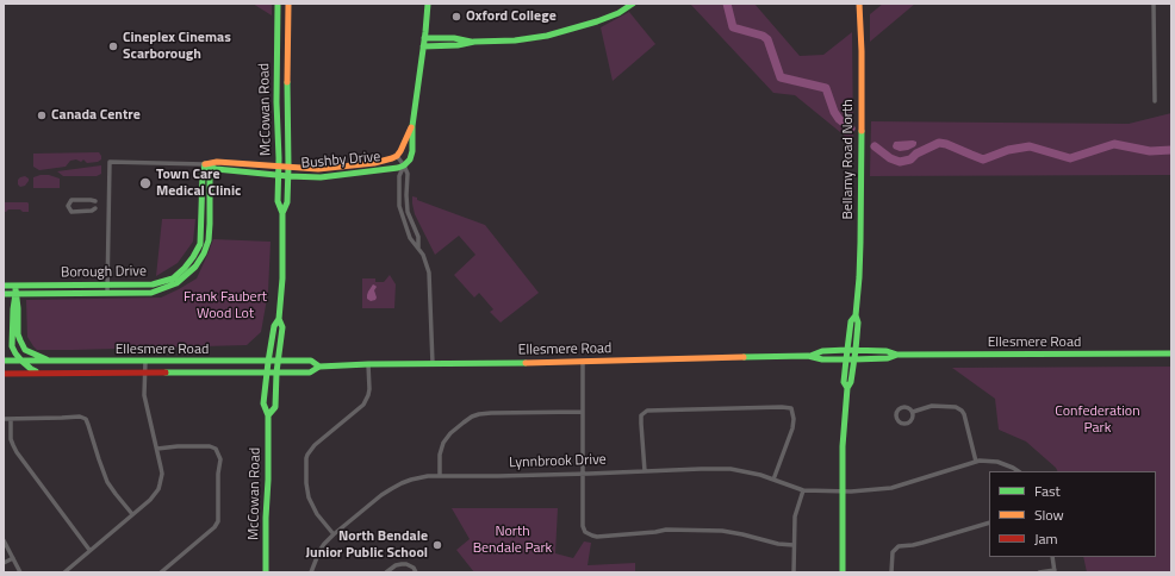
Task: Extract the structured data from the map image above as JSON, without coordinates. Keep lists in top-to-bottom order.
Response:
{
  "streets": {
    "main road": [
      "McCowan Road",
      "Bellamy Road North",
      "Bushby Drive",
      "Borough Drive",
      "Ellesmere Road"
    ],
    "street": ["Lynnbrook Drive"]
  },
  "crossings": [
    ["McCowan Road", "Bushby Drive"],
    ["McCowan Road", "Ellesmere Road"],
    ["Bellamy Road North", "Ellesmere Road"],
    ["Bellamy Road North", "Lynnbrook Drive"],
    ["Bushby Drive", "Borough Drive"]
  ],
  "parks": ["Frank Faubert Wood Lot", "Confederation Park", "North Bendale Park"],
  "places": [
    "Oxford College",
    "Cineplex Cinemas Scarborough",
    "Canada Centre",
    "Town Care Medical Clinic",
    "North Bendale Junior Public School"
  ],
  "legend": ["Fast", "Slow", "Jam"]
}
